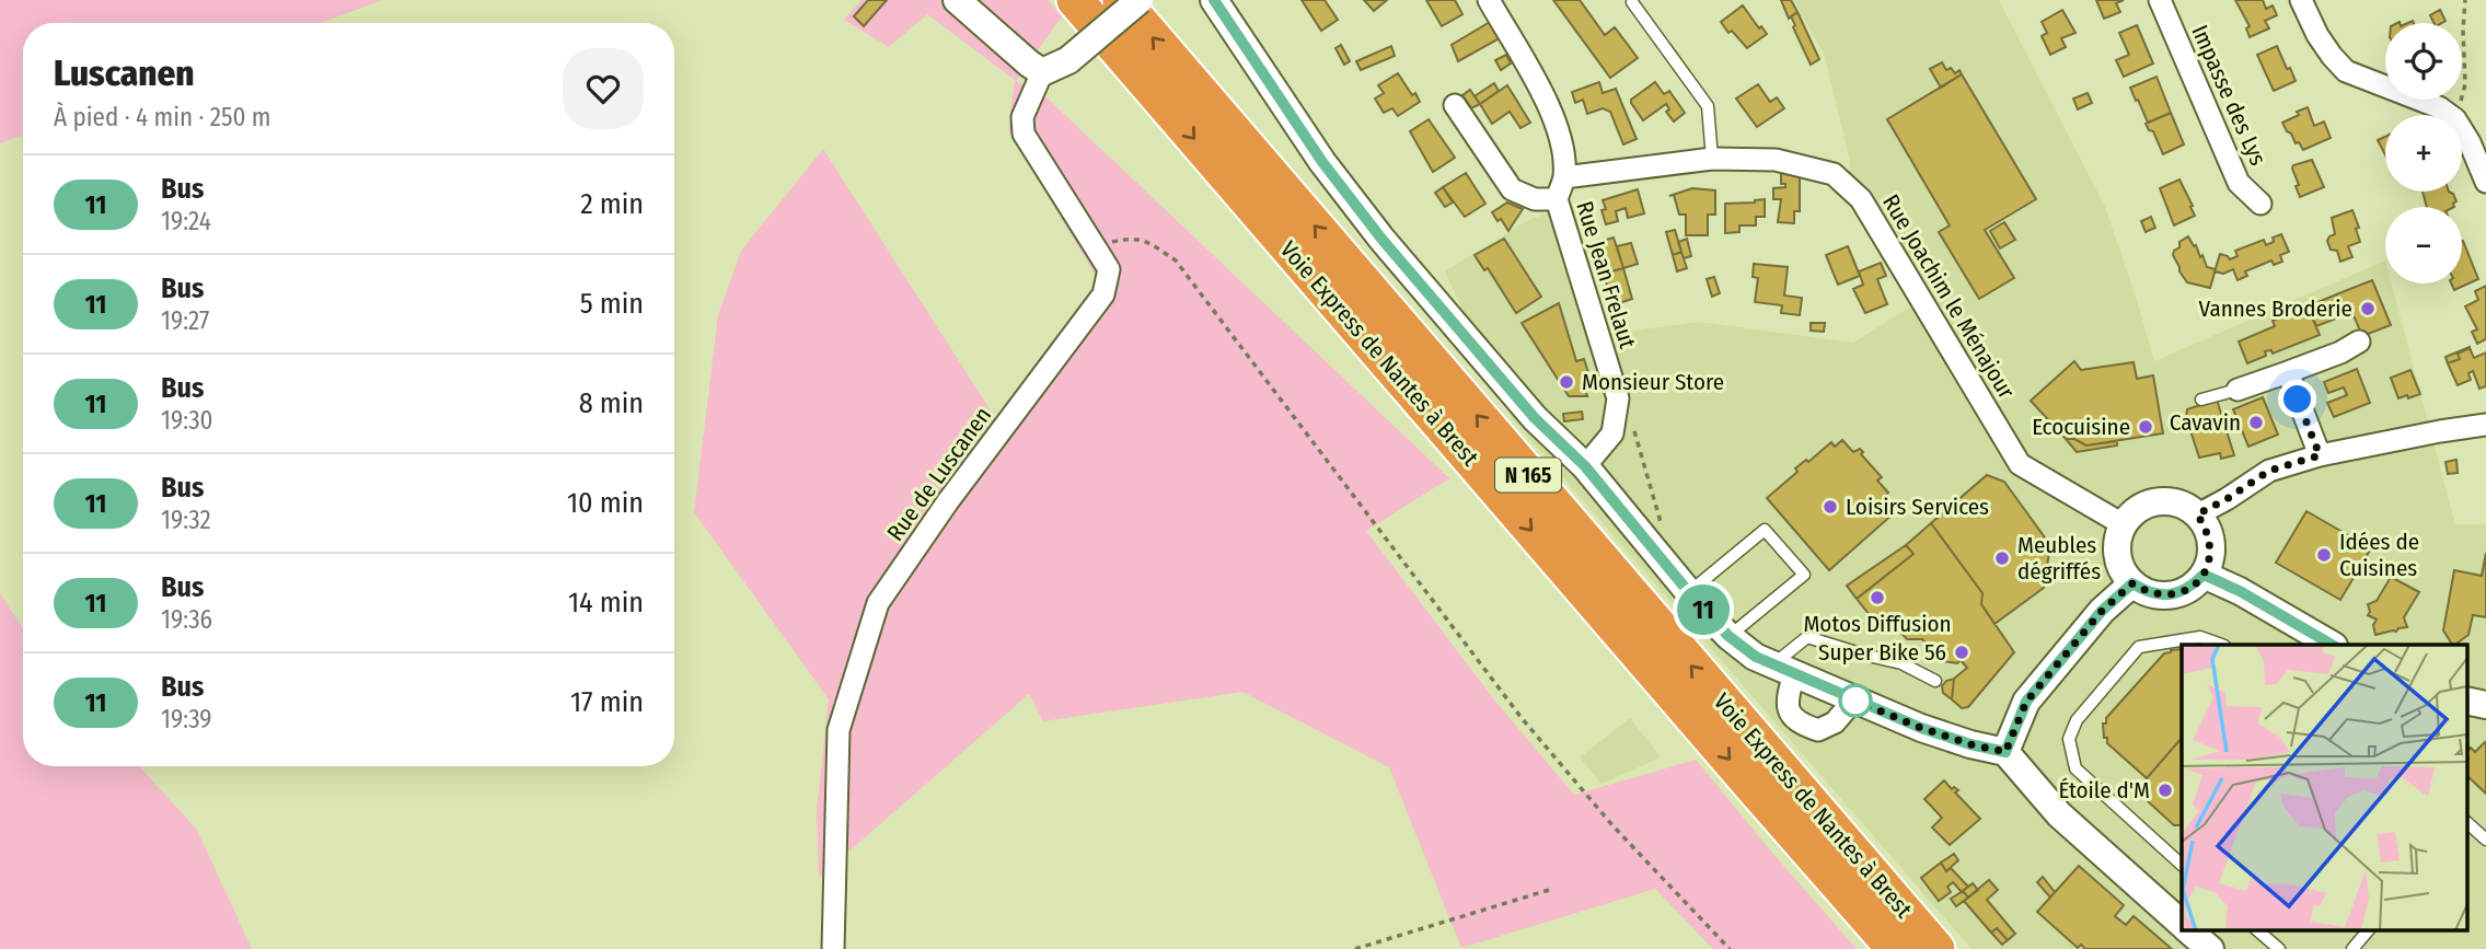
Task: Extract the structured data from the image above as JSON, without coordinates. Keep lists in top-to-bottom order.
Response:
{
  "streets": {
    "highway": ["Voie Express de Nantes à Brest", "N 165"],
    "street": [
      "Impasse des Lys",
      "Rue Jean Frelaut",
      "Rue Joachim le Ménajour",
      "Rue de Luscanen"
    ]
  },
  "crossings": [
    ["Rue Jean Frelaut", "Rue Joachim le Ménajour"]
  ],
  "places": [
    "Vannes Broderie",
    "Monsieur Store",
    "Cavavin",
    "Ecocuisine",
    "Loisirs Services",
    "Idées de Cuisines",
    "Meubles dégriffés",
    "Motos Diffusion",
    "Super Bike 56",
    "Étoile d'M"
  ],
  "lines": ["bus line 11"],
  "page": {
    "on_map": "11",
    "map_buttons": ["+", "−"],
    "heading": ["Luscanen", "À pied · 4 min · 250 m"],
    "list": [
      {
        "mark": "11",
        "name": "Bus",
        "note": "19:24",
        "value": "2 min"
      },
      {
        "mark": "11",
        "name": "Bus",
        "note": "19:27",
        "value": "5 min"
      },
      {
        "mark": "11",
        "name": "Bus",
        "note": "19:30",
        "value": "8 min"
      },
      {
        "mark": "11",
        "name": "Bus",
        "note": "19:32",
        "value": "10 min"
      },
      {
        "mark": "11",
        "name": "Bus",
        "note": "19:36",
        "value": "14 min"
      },
      {
        "mark": "11",
        "name": "Bus",
        "note": "19:39",
        "value": "17 min"
      }
    ]
  }
}
